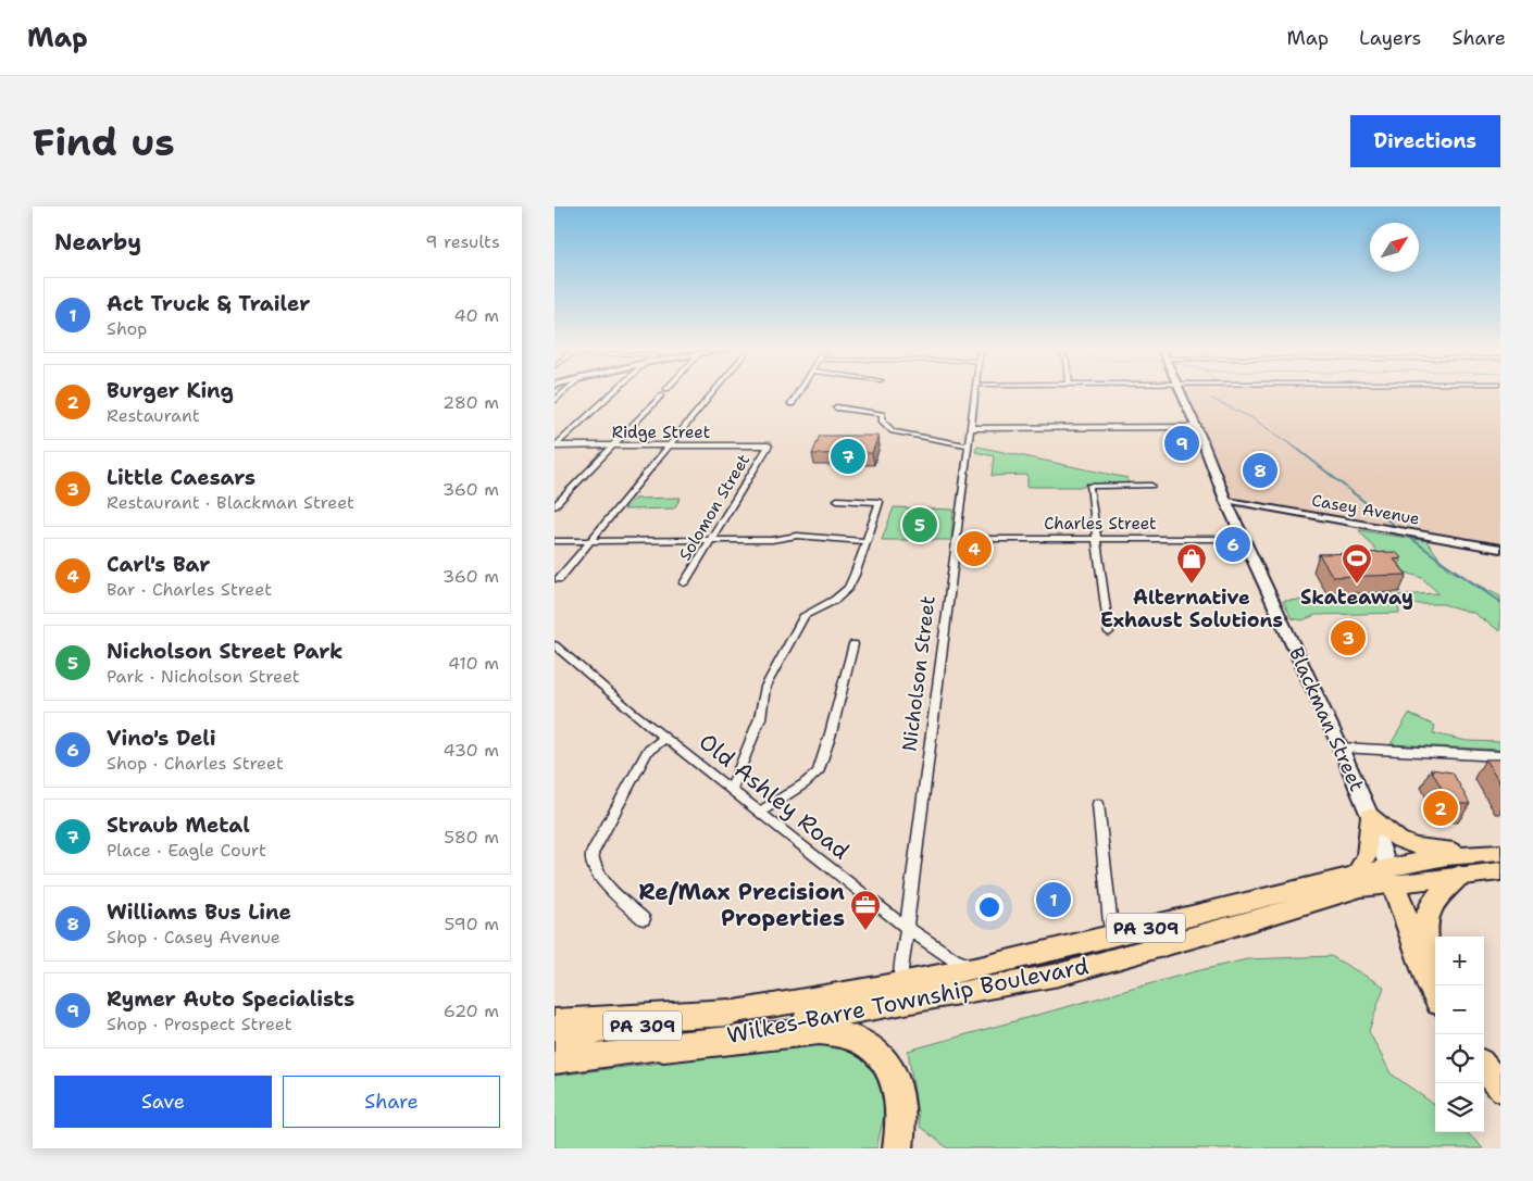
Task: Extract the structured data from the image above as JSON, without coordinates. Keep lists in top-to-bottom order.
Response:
{
  "streets": {
    "main road": ["Blackman Street", "PA 309", "Wilkes-Barre Township Boulevard"],
    "street": [
      "Ridge Street",
      "Solomon Street",
      "Casey Avenue",
      "Charles Street",
      "Nicholson Street",
      "Old Ashley Road"
    ]
  },
  "crossings": [
    ["Ridge Street", "Solomon Street"],
    ["Casey Avenue", "Blackman Street"],
    ["Charles Street", "Nicholson Street"],
    ["Charles Street", "Blackman Street"],
    ["Nicholson Street", "Old Ashley Road"],
    ["Nicholson Street", "Wilkes-Barre Township Boulevard"],
    ["Blackman Street", "Wilkes-Barre Township Boulevard"],
    ["Old Ashley Road", "Wilkes-Barre Township Boulevard"],
    ["PA 309", "Wilkes-Barre Township Boulevard"]
  ],
  "places": {
    "shop": ["Alternative Exhaust Solutions"],
    "sports": ["Skateaway"],
    "office": ["Re/Max Precision Properties"]
  },
  "north": "top right",
  "page": {
    "header": "Map",
    "nav": ["Map", "Layers", "Share"],
    "buttons": [
      "Directions",
      ["Save", "Share"]
    ],
    "title": "Find us",
    "heading": ["Nearby", "9 results"],
    "list": [
      {
        "mark": "1",
        "name": "Act Truck & Trailer",
        "note": "Shop",
        "value": "40 m"
      },
      {
        "mark": "2",
        "name": "Burger King",
        "note": "Restaurant",
        "value": "280 m"
      },
      {
        "mark": "3",
        "name": "Little Caesars",
        "note": "Restaurant · Blackman Street",
        "value": "360 m"
      },
      {
        "mark": "4",
        "name": "Carl's Bar",
        "note": "Bar · Charles Street",
        "value": "360 m"
      },
      {
        "mark": "5",
        "name": "Nicholson Street Park",
        "note": "Park · Nicholson Street",
        "value": "410 m"
      },
      {
        "mark": "6",
        "name": "Vino's Deli",
        "note": "Shop · Charles Street",
        "value": "430 m"
      },
      {
        "mark": "7",
        "name": "Straub Metal",
        "note": "Place · Eagle Court",
        "value": "580 m"
      },
      {
        "mark": "8",
        "name": "Williams Bus Line",
        "note": "Shop · Casey Avenue",
        "value": "590 m"
      },
      {
        "mark": "9",
        "name": "Rymer Auto Specialists",
        "note": "Shop · Prospect Street",
        "value": "620 m"
      }
    ],
    "pins": [
      "9",
      "7",
      "8",
      "5",
      "6",
      "4",
      "3",
      "2",
      "1"
    ],
    "map_buttons": ["+", "−"]
  }
}
